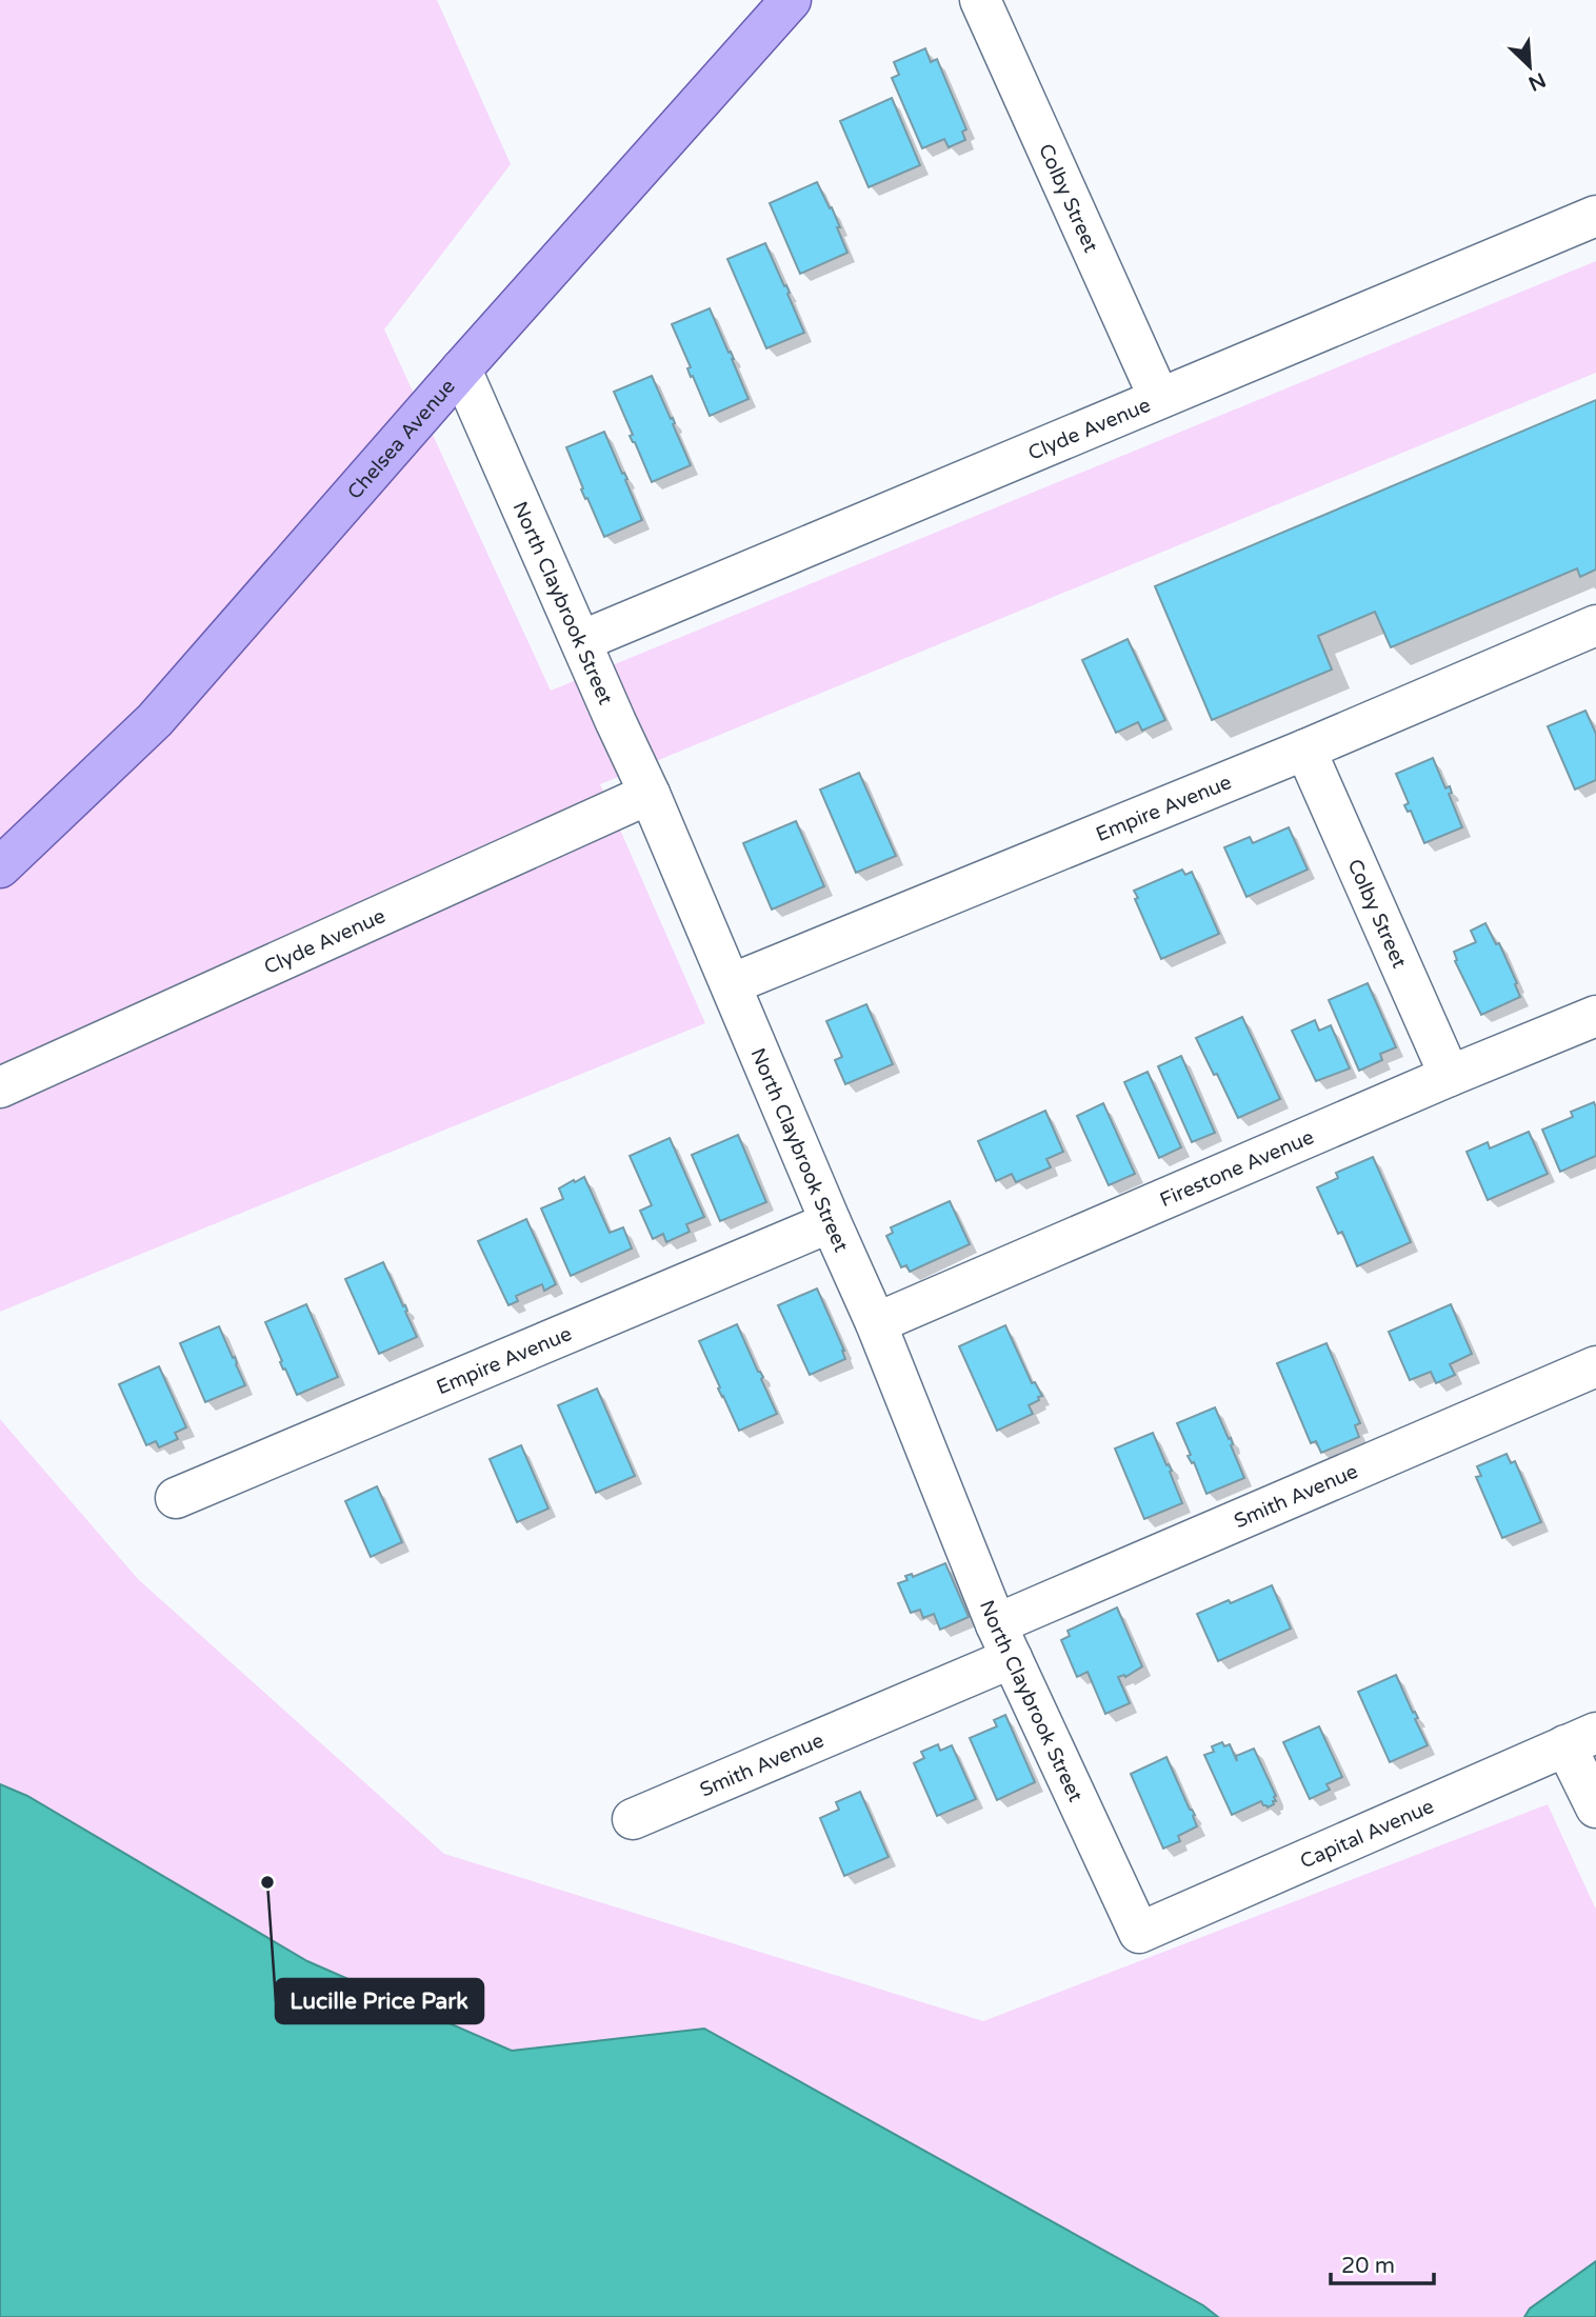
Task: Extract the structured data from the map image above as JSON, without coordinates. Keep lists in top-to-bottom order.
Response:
{
  "streets": {
    "main road": ["Chelsea Avenue"],
    "street": [
      "Colby Street",
      "Clyde Avenue",
      "North Claybrook Street",
      "Empire Avenue",
      "Firestone Avenue",
      "Smith Avenue",
      "Capital Avenue"
    ]
  },
  "crossings": [
    ["Colby Street", "Clyde Avenue"],
    ["Colby Street", "Empire Avenue"],
    ["Colby Street", "Firestone Avenue"],
    ["Clyde Avenue", "North Claybrook Street"],
    ["Chelsea Avenue", "North Claybrook Street"],
    ["North Claybrook Street", "Empire Avenue"],
    ["North Claybrook Street", "Firestone Avenue"],
    ["North Claybrook Street", "Smith Avenue"],
    ["North Claybrook Street", "Capital Avenue"]
  ],
  "places": ["Lucille Price Park"],
  "scale_bar": "20 m",
  "north": "bottom right"
}
